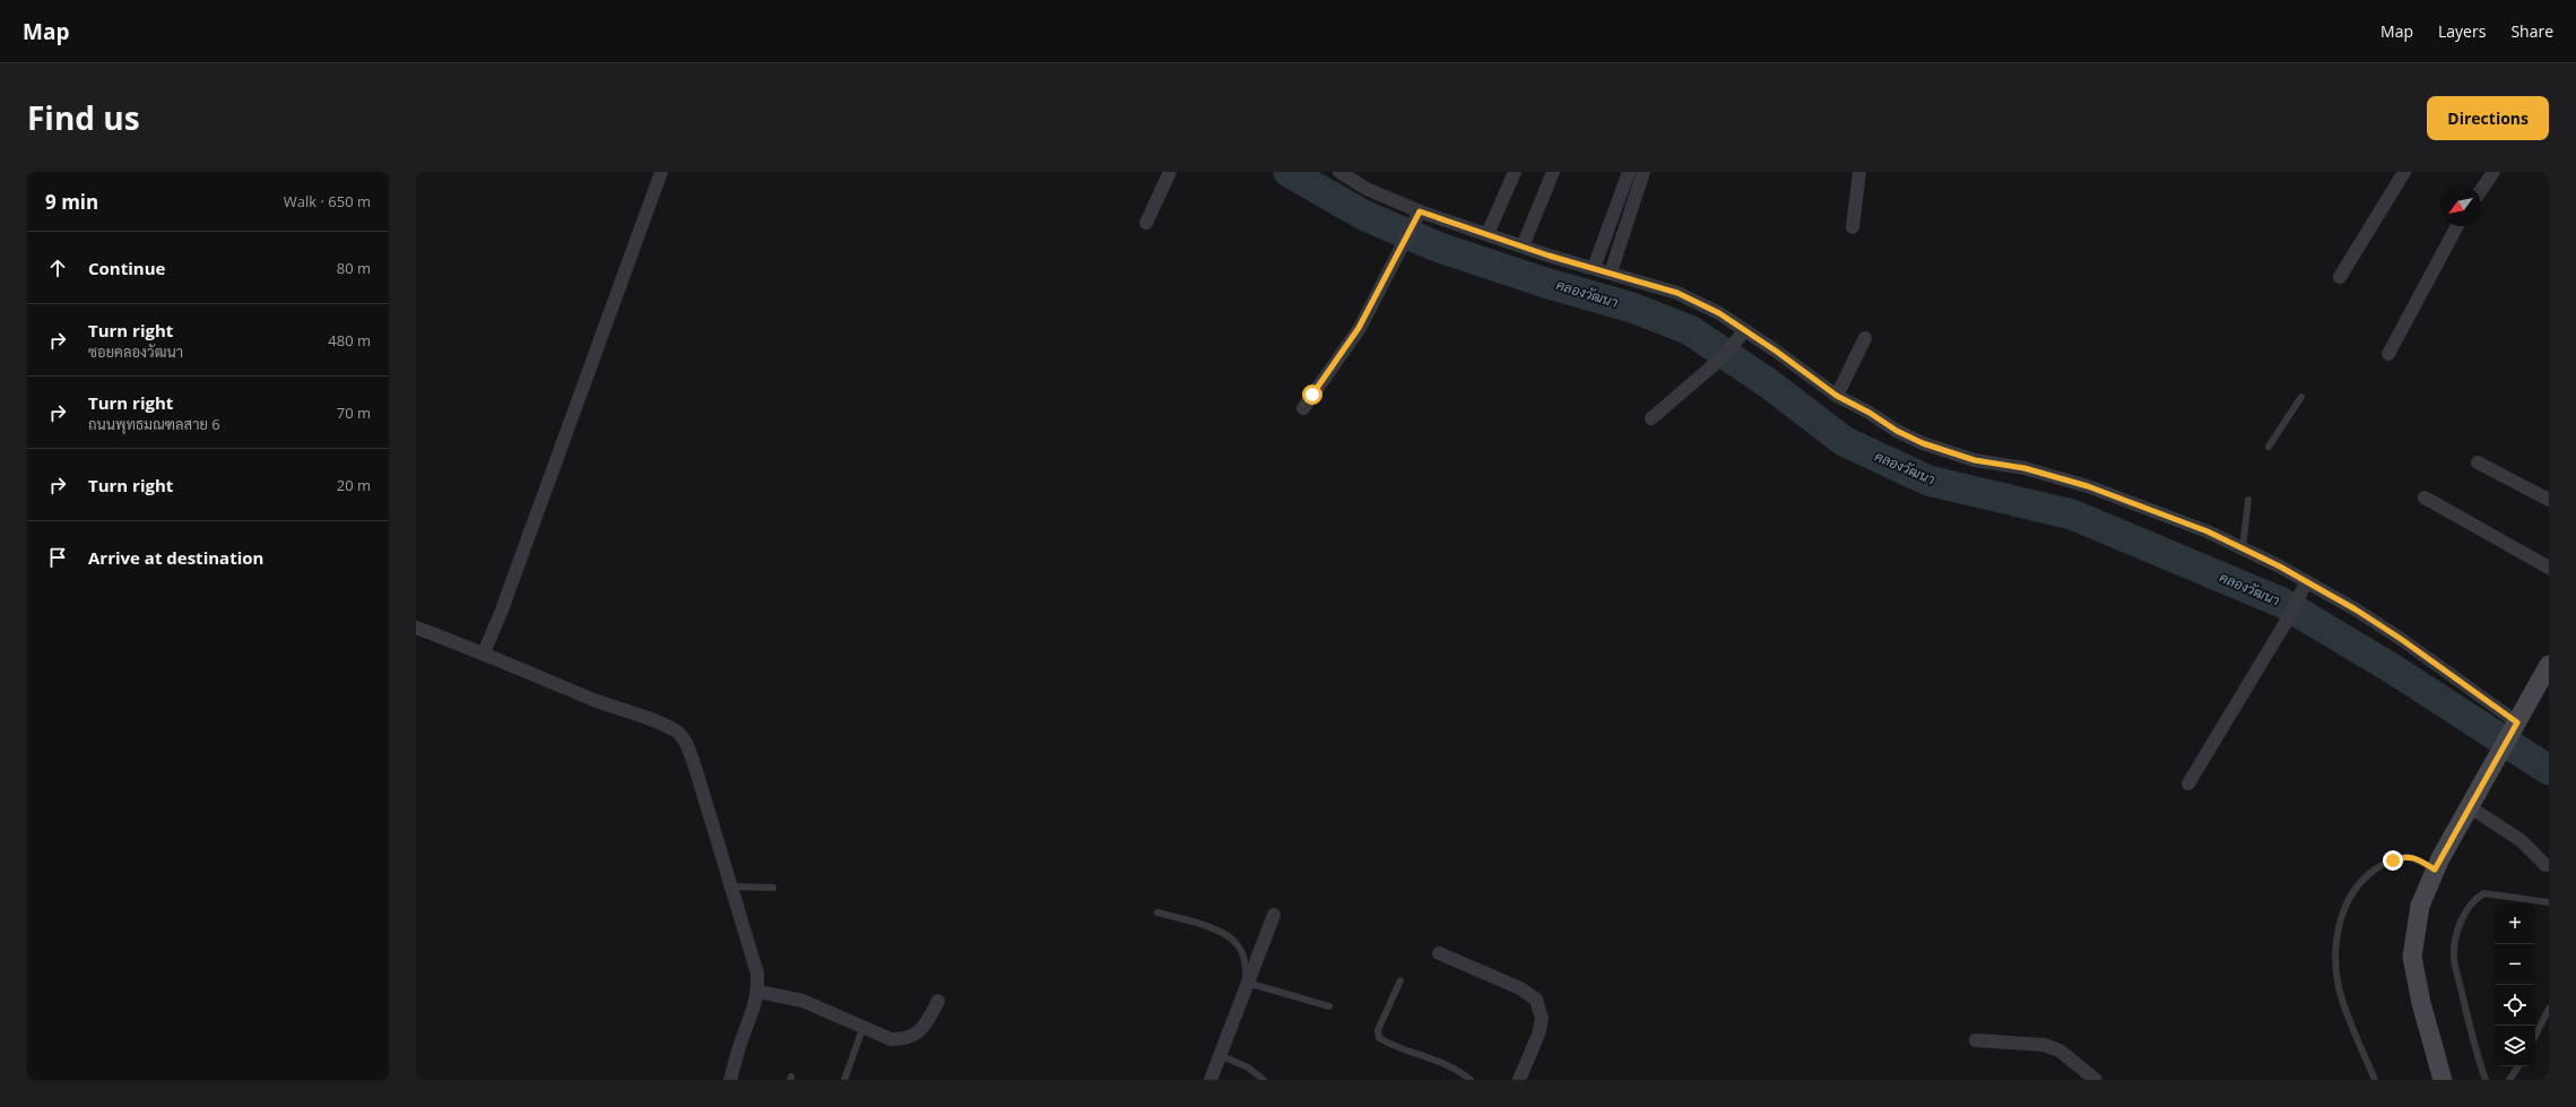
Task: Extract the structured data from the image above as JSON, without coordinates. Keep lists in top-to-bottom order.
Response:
{
  "water": ["คลองวัฒนา"],
  "north": "bottom left",
  "page": {
    "header": "Map",
    "nav": ["Map", "Layers", "Share"],
    "title": "Find us",
    "buttons": "Directions",
    "heading": ["9 min", "Walk · 650 m"],
    "list": [
      ["Continue", "80 m"],
      ["Turn right", "ซอยคลองวัฒนา", "480 m"],
      ["Turn right", "ถนนพุทธมณฑลสาย 6", "70 m"],
      ["Turn right", "20 m"],
      "Arrive at destination"
    ],
    "map_buttons": ["+", "−"]
  }
}
